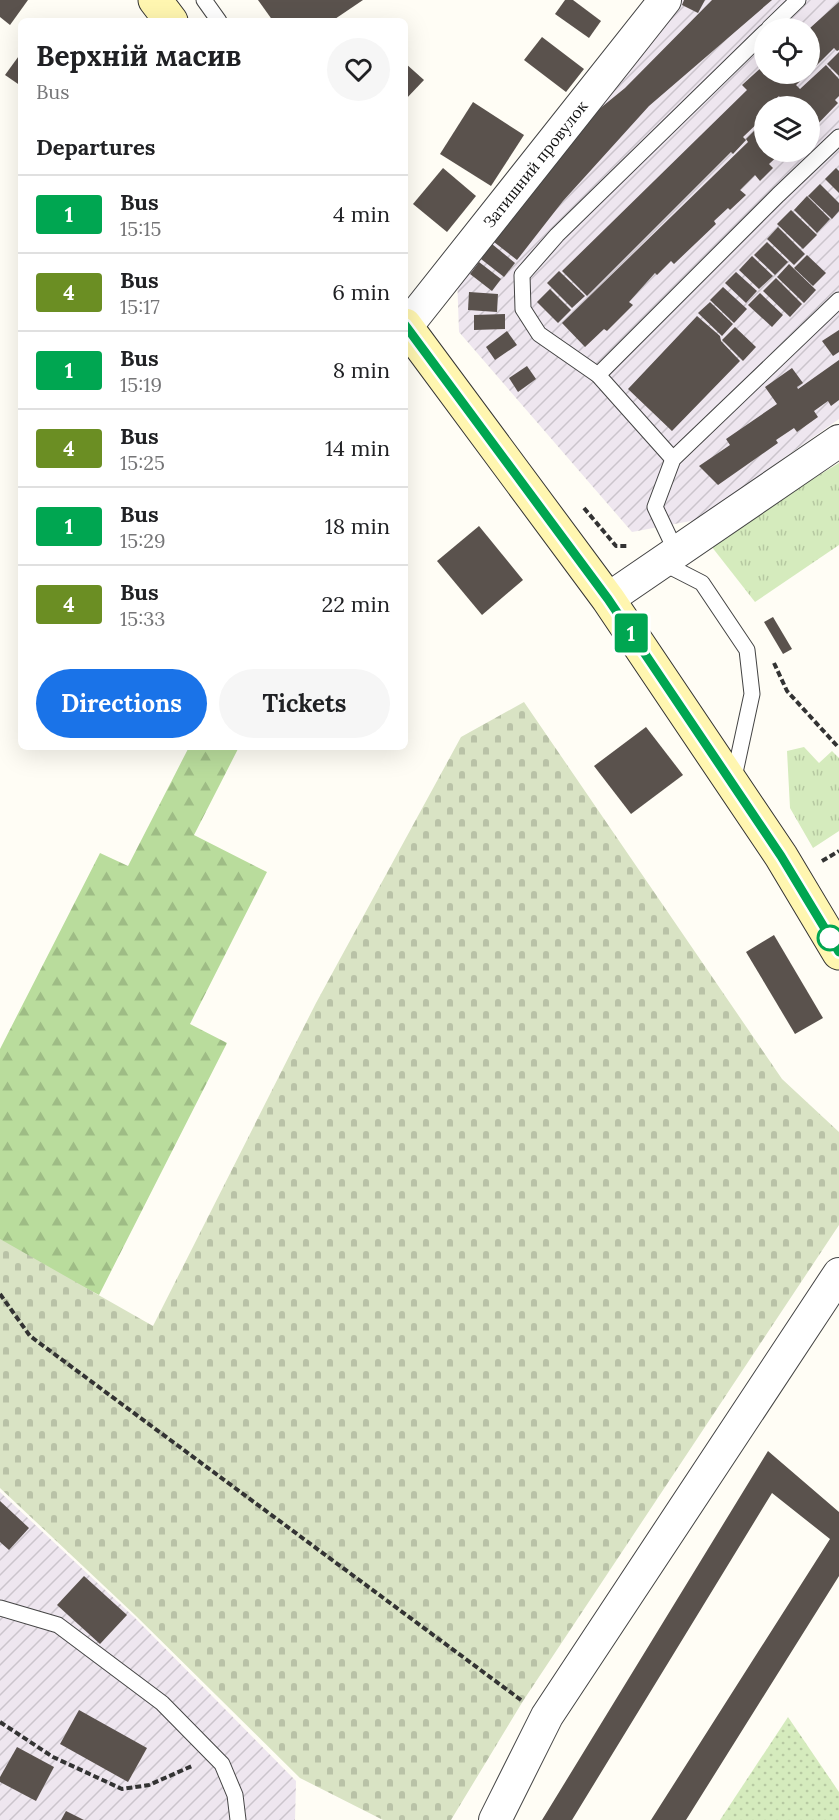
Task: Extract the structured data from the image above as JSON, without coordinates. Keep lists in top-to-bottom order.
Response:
{
  "streets": {
    "street": ["Затишний провулок"]
  },
  "lines": ["bus line 1"],
  "page": {
    "on_map": "1",
    "heading": [
      ["Верхній масив", "Bus"],
      "Departures"
    ],
    "list": [
      {
        "mark": "1",
        "name": "Bus",
        "note": "15:15",
        "value": "4 min"
      },
      {
        "mark": "4",
        "name": "Bus",
        "note": "15:17",
        "value": "6 min"
      },
      {
        "mark": "1",
        "name": "Bus",
        "note": "15:19",
        "value": "8 min"
      },
      {
        "mark": "4",
        "name": "Bus",
        "note": "15:25",
        "value": "14 min"
      },
      {
        "mark": "1",
        "name": "Bus",
        "note": "15:29",
        "value": "18 min"
      },
      {
        "mark": "4",
        "name": "Bus",
        "note": "15:33",
        "value": "22 min"
      }
    ],
    "buttons": ["Directions", "Tickets"]
  }
}
